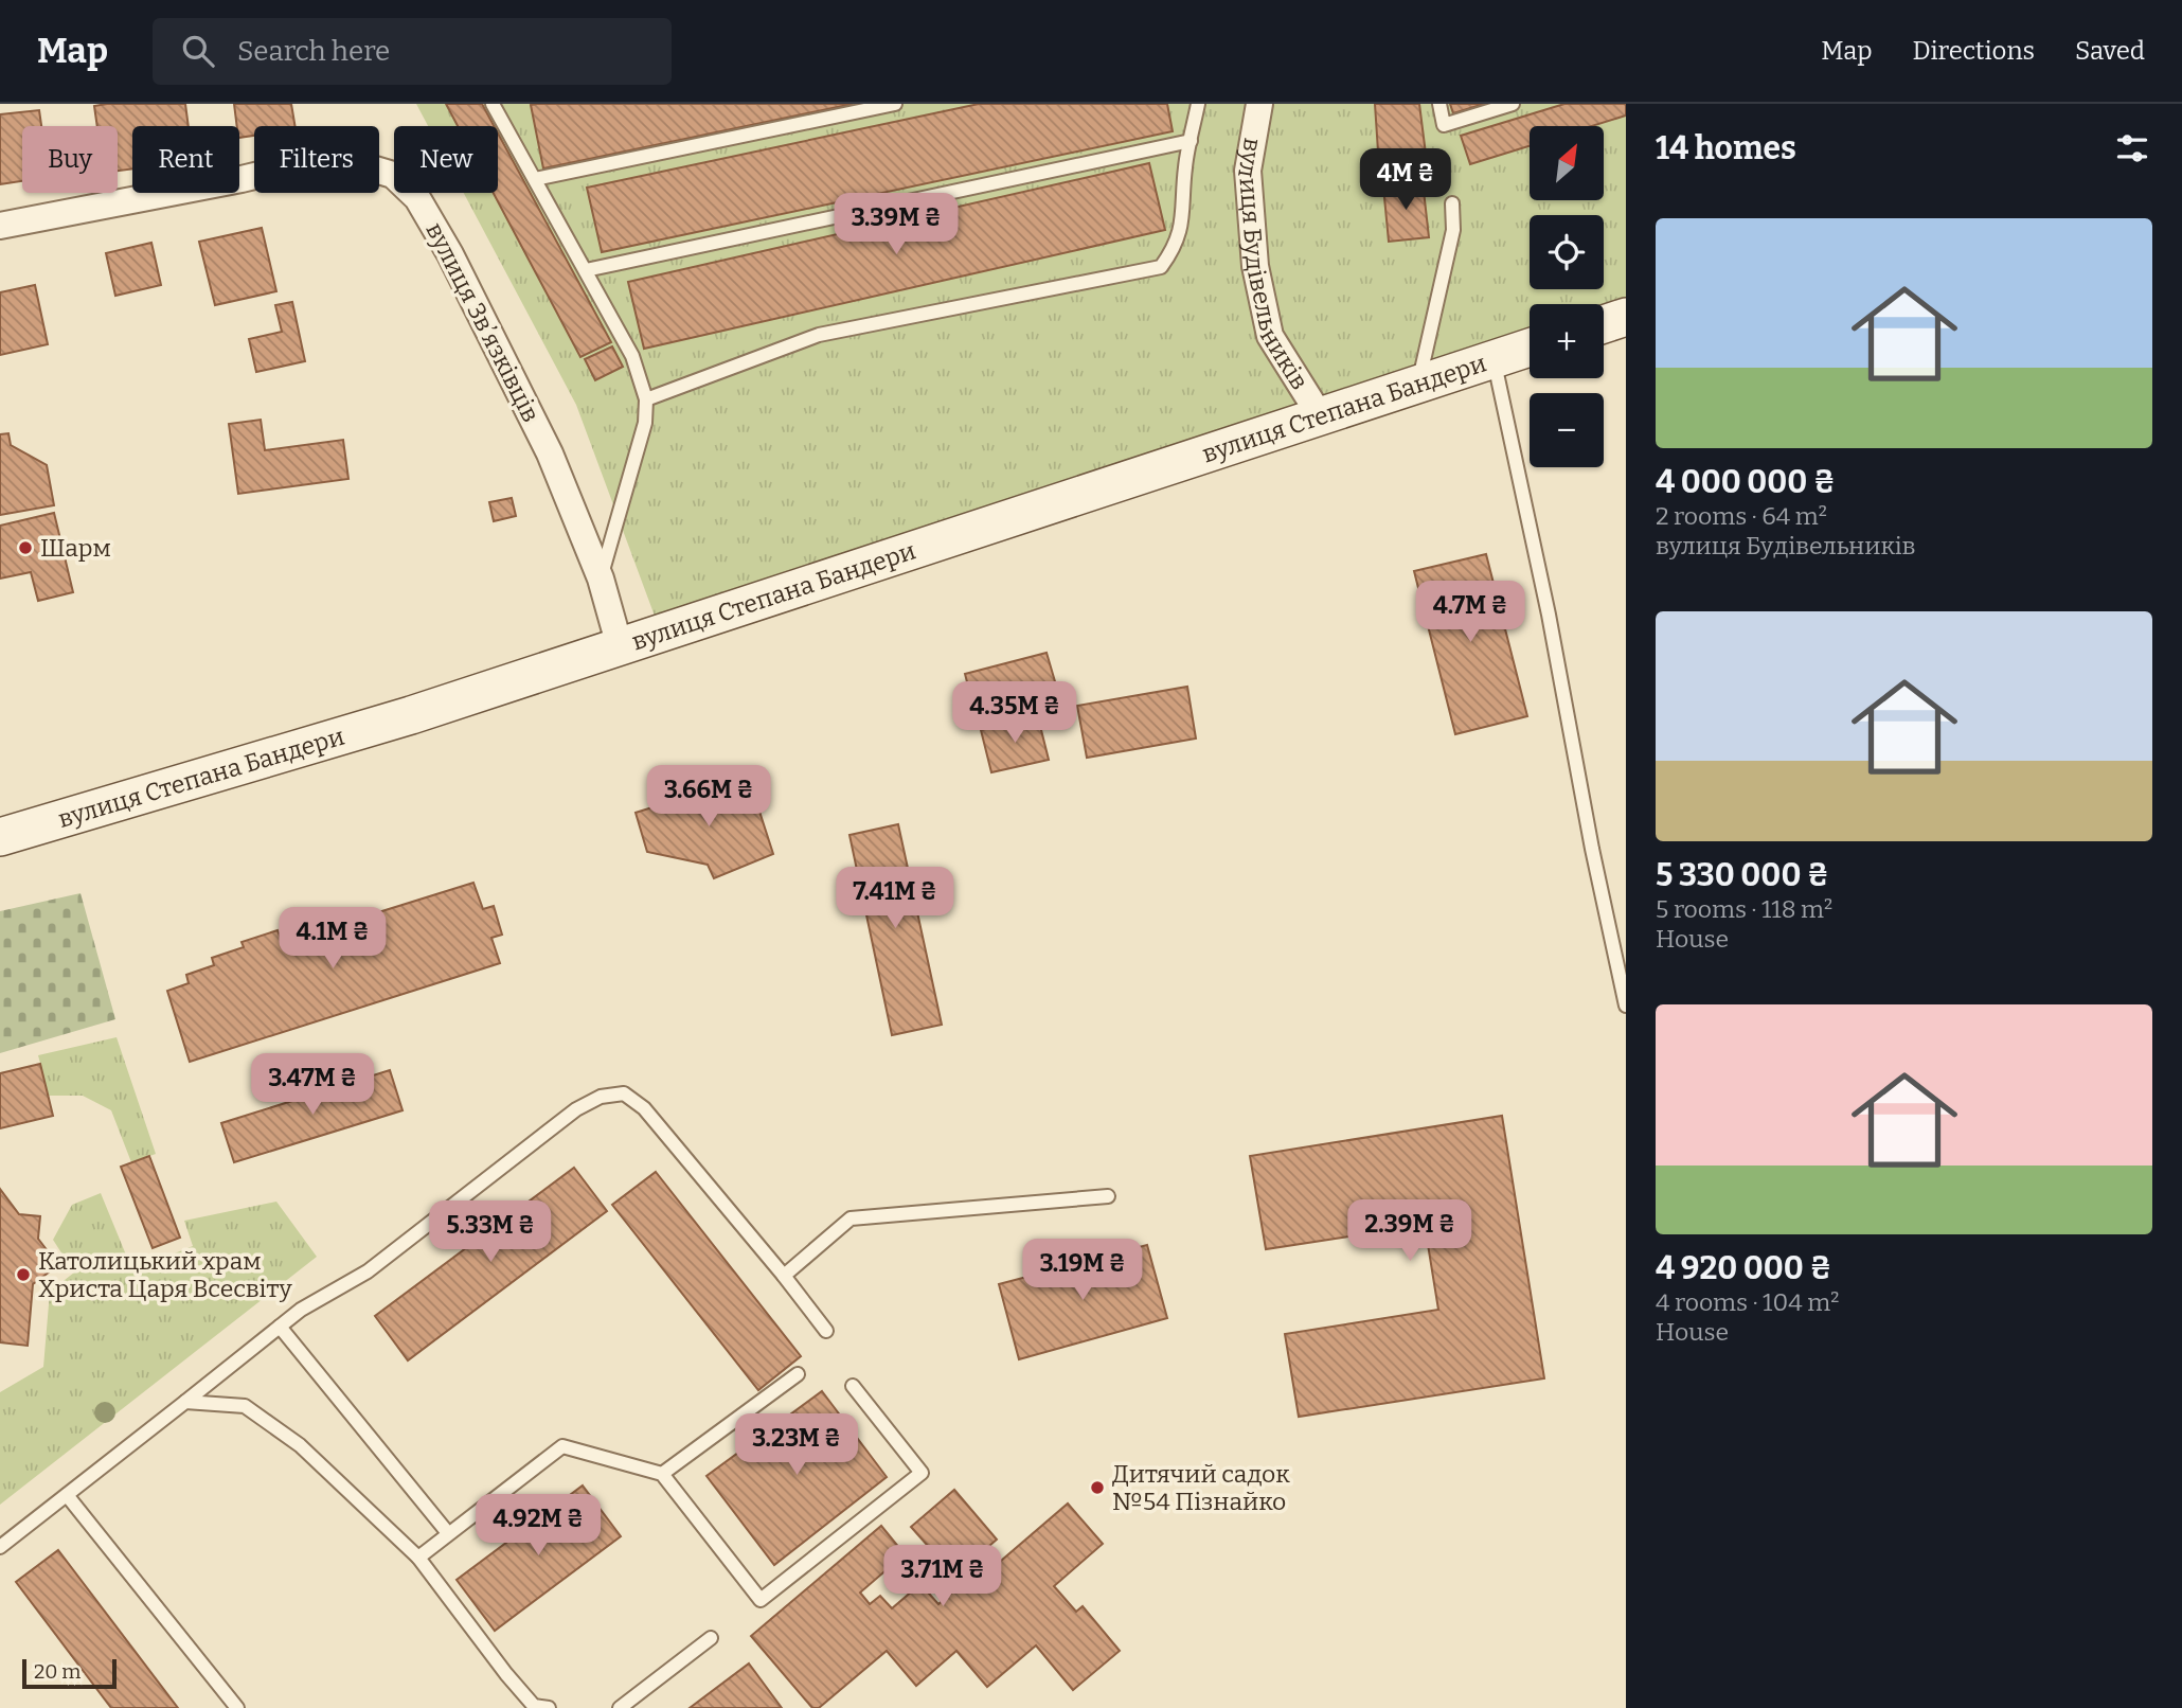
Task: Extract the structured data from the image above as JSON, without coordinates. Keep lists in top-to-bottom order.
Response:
{
  "streets": {
    "main road": ["вулиця Степана Бандери"],
    "street": ["вулиця Будівельників", "вулиця Звʼязківців"]
  },
  "crossings": [
    ["вулиця Будівельників", "вулиця Степана Бандери"],
    ["вулиця Звʼязківців", "вулиця Степана Бандери"]
  ],
  "places": ["Шарм", "Католицький храм Христа Царя Всесвіту", "Дитячий садок №54 Пізнайко"],
  "scale_bar": "20 m",
  "north": "top right",
  "page": {
    "header": "Map",
    "search": "Search here",
    "nav": ["Map", "Directions", "Saved"],
    "heading": "14 homes",
    "map_buttons": ["+", "−"],
    "chip": [
      "Buy",
      "Rent",
      "Filters",
      "New"
    ],
    "price": [
      "4M ₴",
      "3.39M ₴",
      "4.7M ₴",
      "4.35M ₴",
      "3.66M ₴",
      "7.41M ₴",
      "4.1M ₴",
      "3.47M ₴",
      "2.39M ₴",
      "5.33M ₴",
      "3.19M ₴",
      "3.23M ₴",
      "4.92M ₴",
      "3.71M ₴"
    ],
    "list": [
      {
        "name": "4 000 000 ₴",
        "note": "2 rooms · 64 m² · вулиця Будівельників"
      },
      {
        "name": "5 330 000 ₴",
        "note": "5 rooms · 118 m² · House"
      },
      {
        "name": "4 920 000 ₴",
        "note": "4 rooms · 104 m² · House"
      }
    ],
    "scale": "20 m"
  }
}
